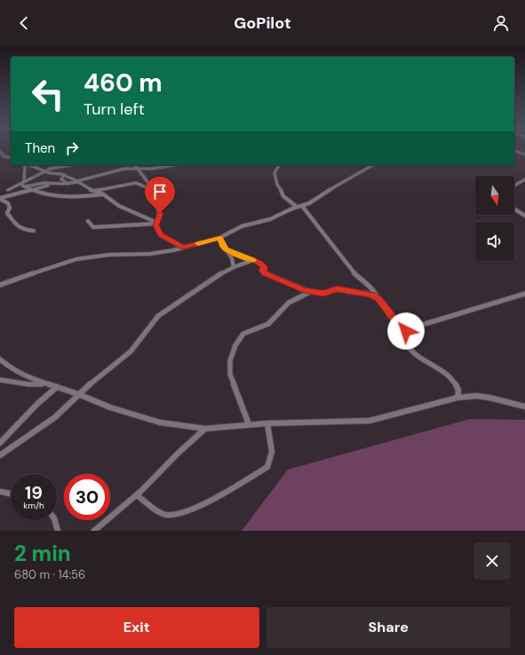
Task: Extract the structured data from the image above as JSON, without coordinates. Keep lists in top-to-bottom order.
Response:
{
  "north": "bottom",
  "page": {
    "header": "GoPilot",
    "turn": ["460 m", "Turn left"],
    "then": "Then",
    "speed": "19 km/h",
    "limit": "30",
    "heading": ["2 min", "680 m · 14:56"],
    "buttons": ["Exit", "Share"]
  }
}
